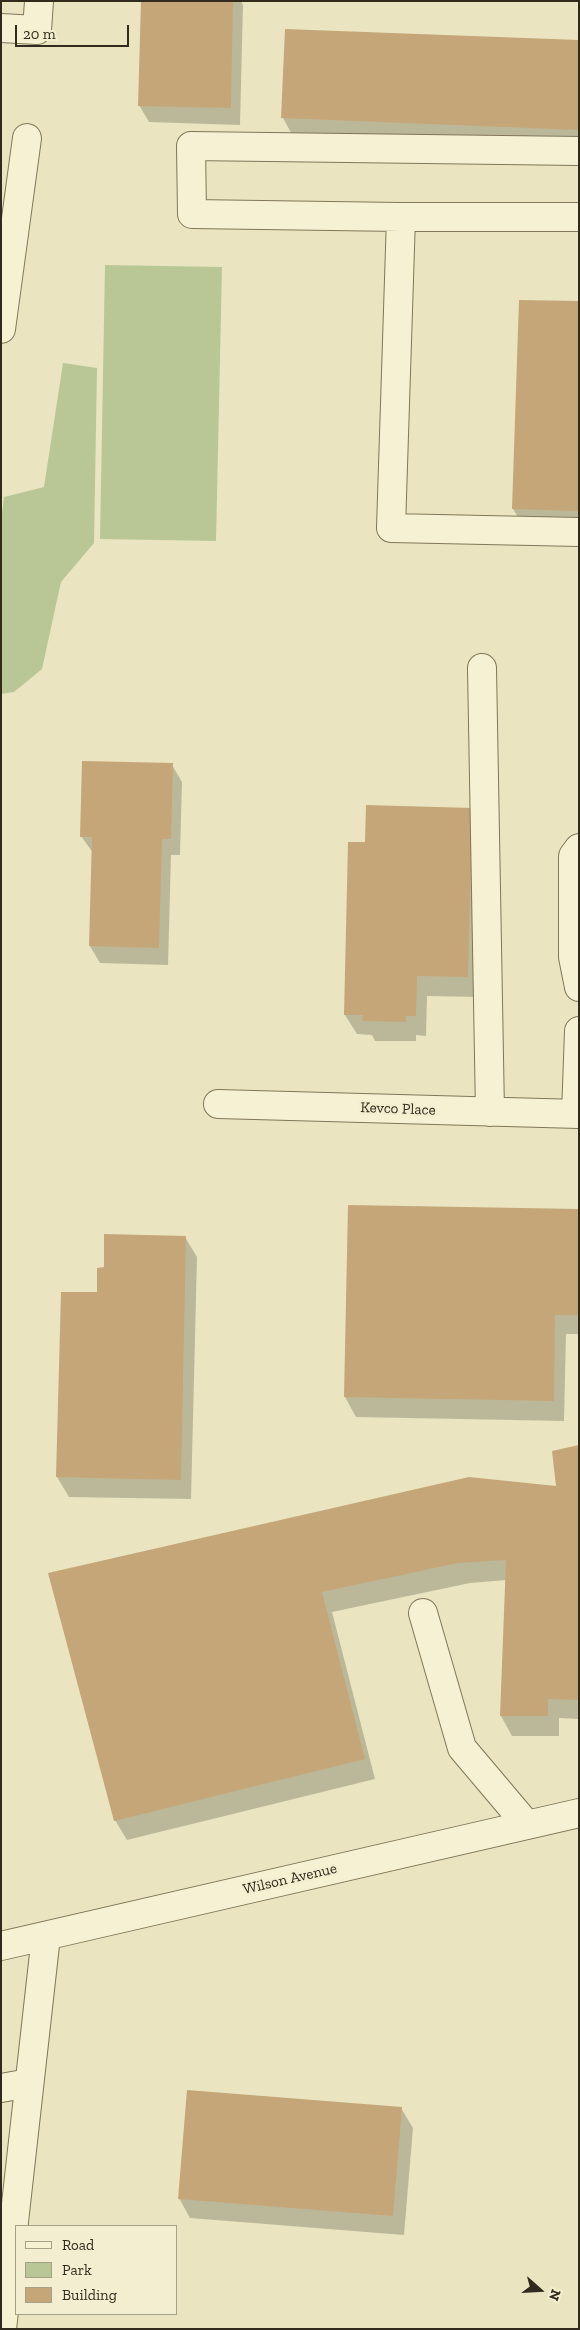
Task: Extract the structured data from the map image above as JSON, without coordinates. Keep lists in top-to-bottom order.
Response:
{
  "streets": {
    "street": ["Kevco Place", "Wilson Avenue"]
  },
  "legend": ["Road", "Park", "Building"],
  "scale_bar": "20 m",
  "north": "right"
}
